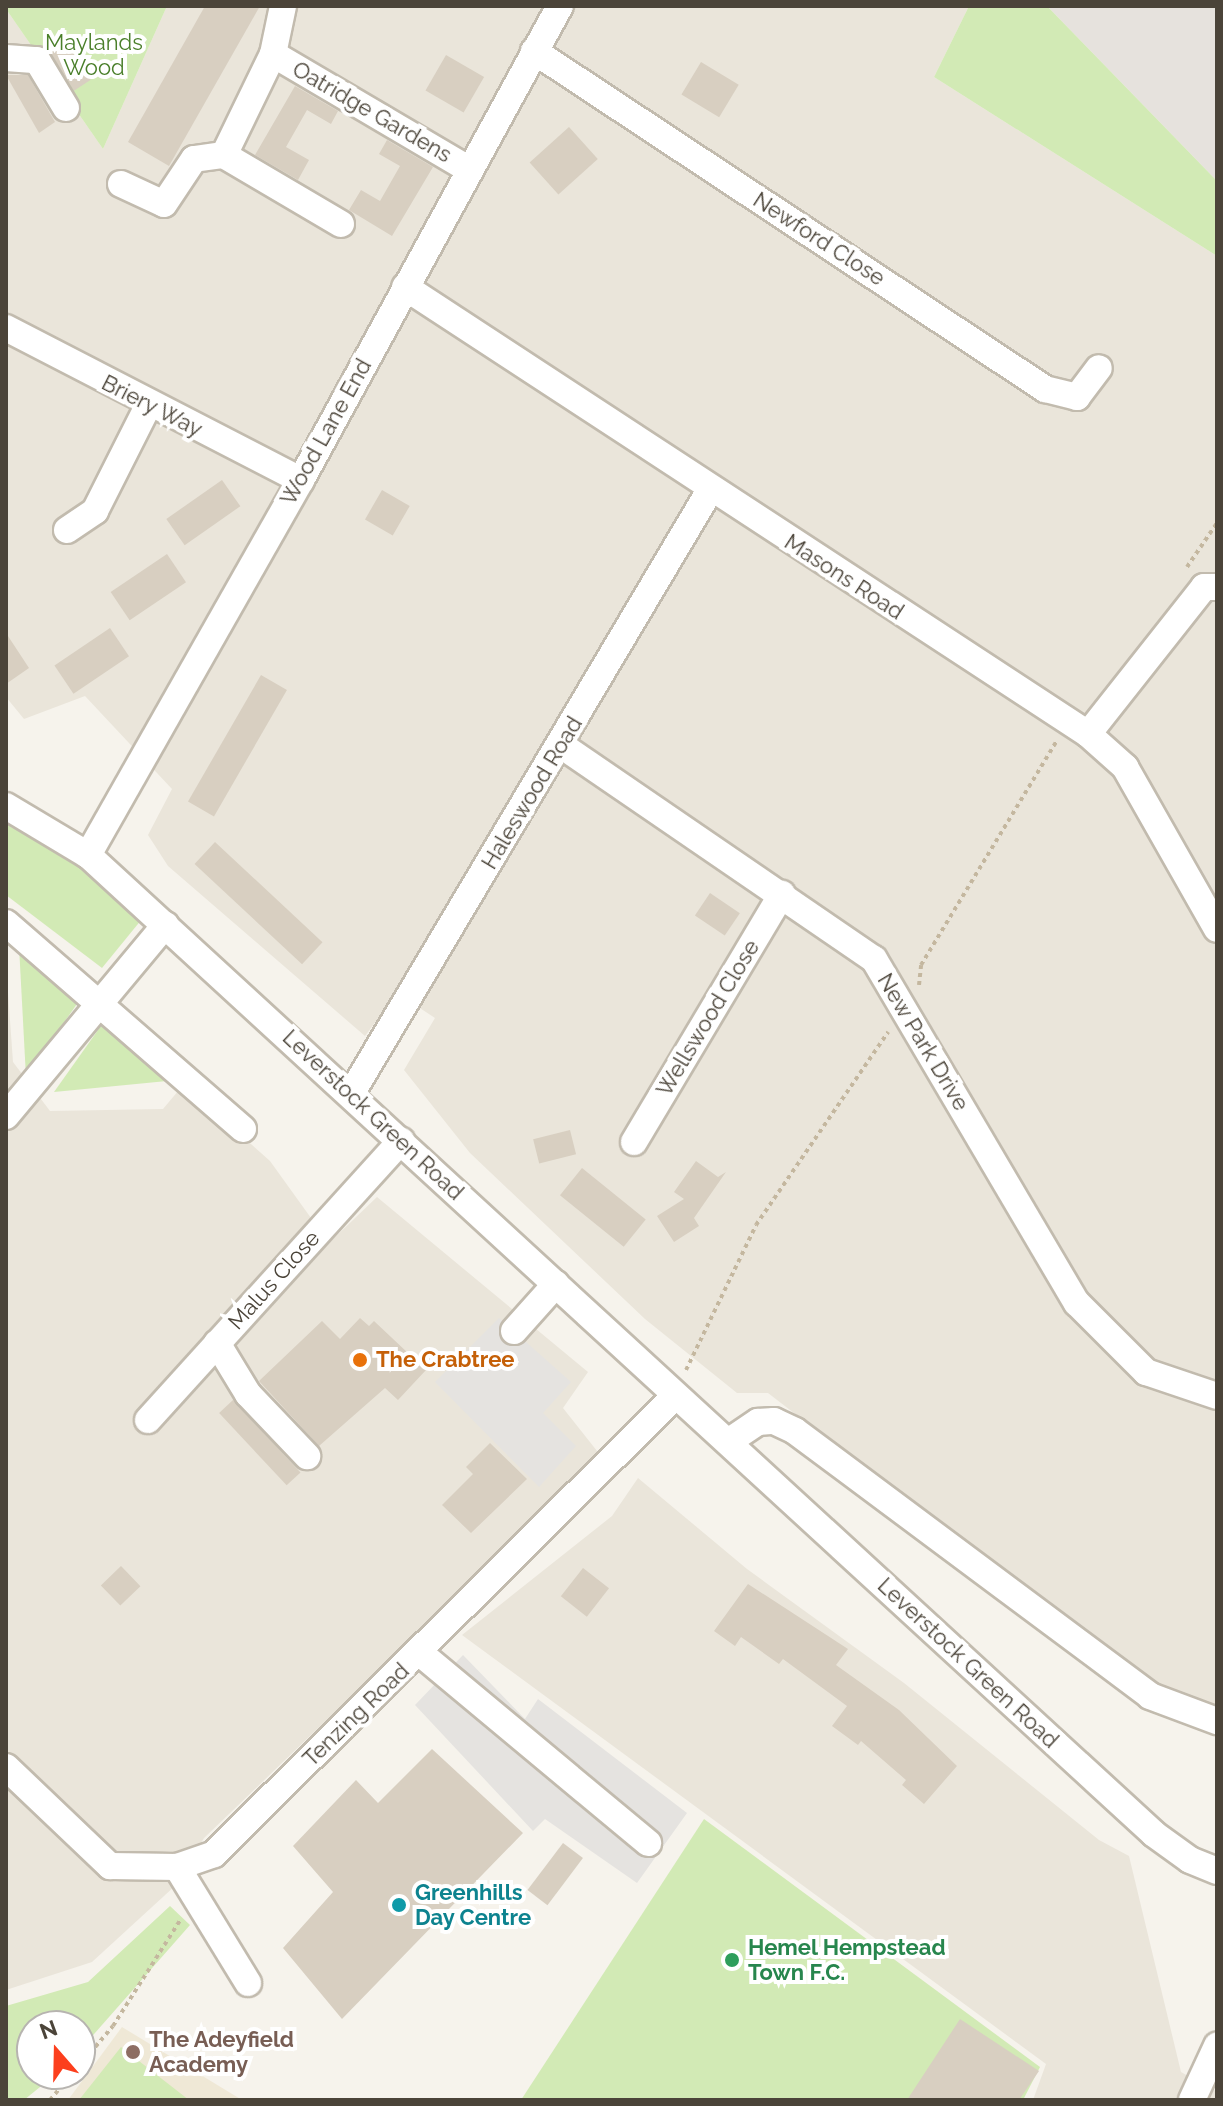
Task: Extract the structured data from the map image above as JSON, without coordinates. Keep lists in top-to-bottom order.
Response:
{
  "streets": {
    "street": [
      "Oatridge Gardens",
      "Newford Close",
      "Briery Way",
      "Wood Lane End",
      "Masons Road",
      "Haleswood Road",
      "Wellswood Close",
      "New Park Drive",
      "Leverstock Green Road",
      "Malus Close",
      "Tenzing Road"
    ]
  },
  "crossings": [
    ["Oatridge Gardens", "Wood Lane End"],
    ["Newford Close", "Wood Lane End"],
    ["Briery Way", "Wood Lane End"],
    ["Wood Lane End", "Masons Road"],
    ["Wood Lane End", "Leverstock Green Road"],
    ["Masons Road", "Haleswood Road"],
    ["Haleswood Road", "New Park Drive"],
    ["Haleswood Road", "Leverstock Green Road"],
    ["Wellswood Close", "New Park Drive"],
    ["Leverstock Green Road", "Malus Close"],
    ["Leverstock Green Road", "Tenzing Road"]
  ],
  "parks": ["Maylands Wood"],
  "places": [
    "The Crabtree",
    "Greenhills Day Centre",
    "Hemel Hempstead Town F.C.",
    "The Adeyfield Academy"
  ],
  "north": "top"
}
